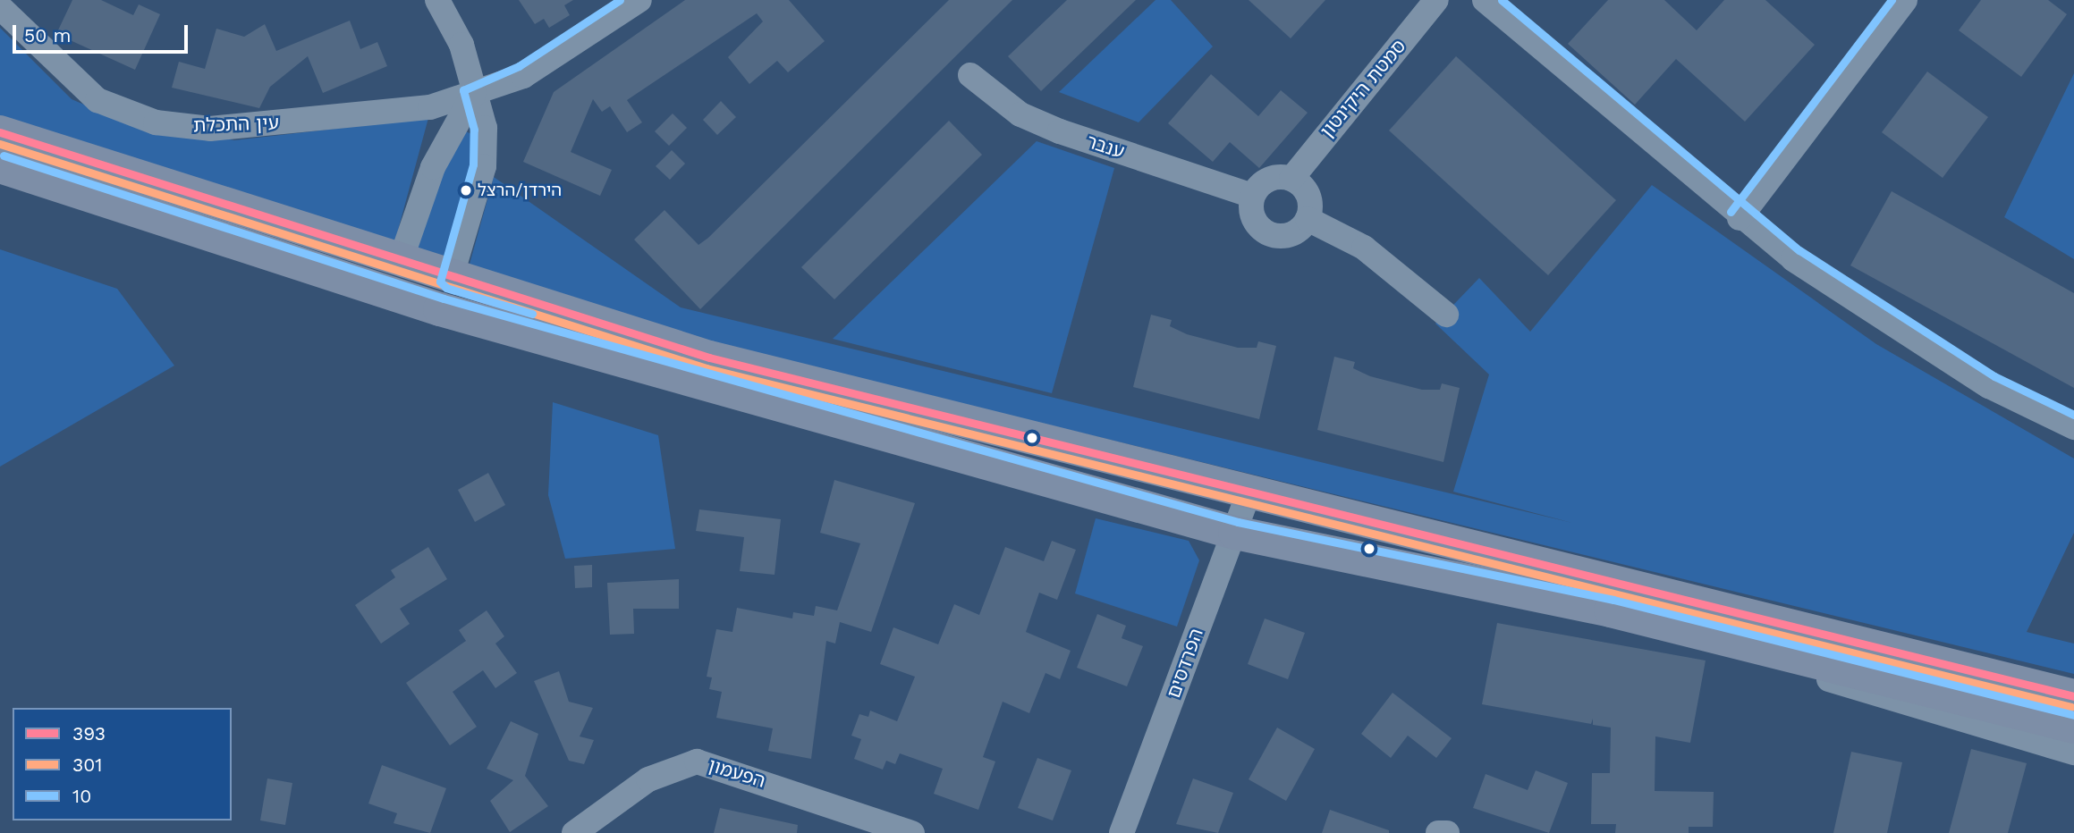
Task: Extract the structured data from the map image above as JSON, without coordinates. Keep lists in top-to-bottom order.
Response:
{
  "streets": {
    "street": [
      "סמטת היקינטון",
      "עין התכלת",
      "ענבר",
      "הפרדסים",
      "הפעמון"
    ]
  },
  "crossings": [
    ["סמטת היקינטון", "ענבר"]
  ],
  "places": ["הירדן/הרצל"],
  "lines": ["transit line 10", "transit line 393", "transit line 301"],
  "legend": ["393", "301", "10"],
  "scale_bar": "50 m"
}
